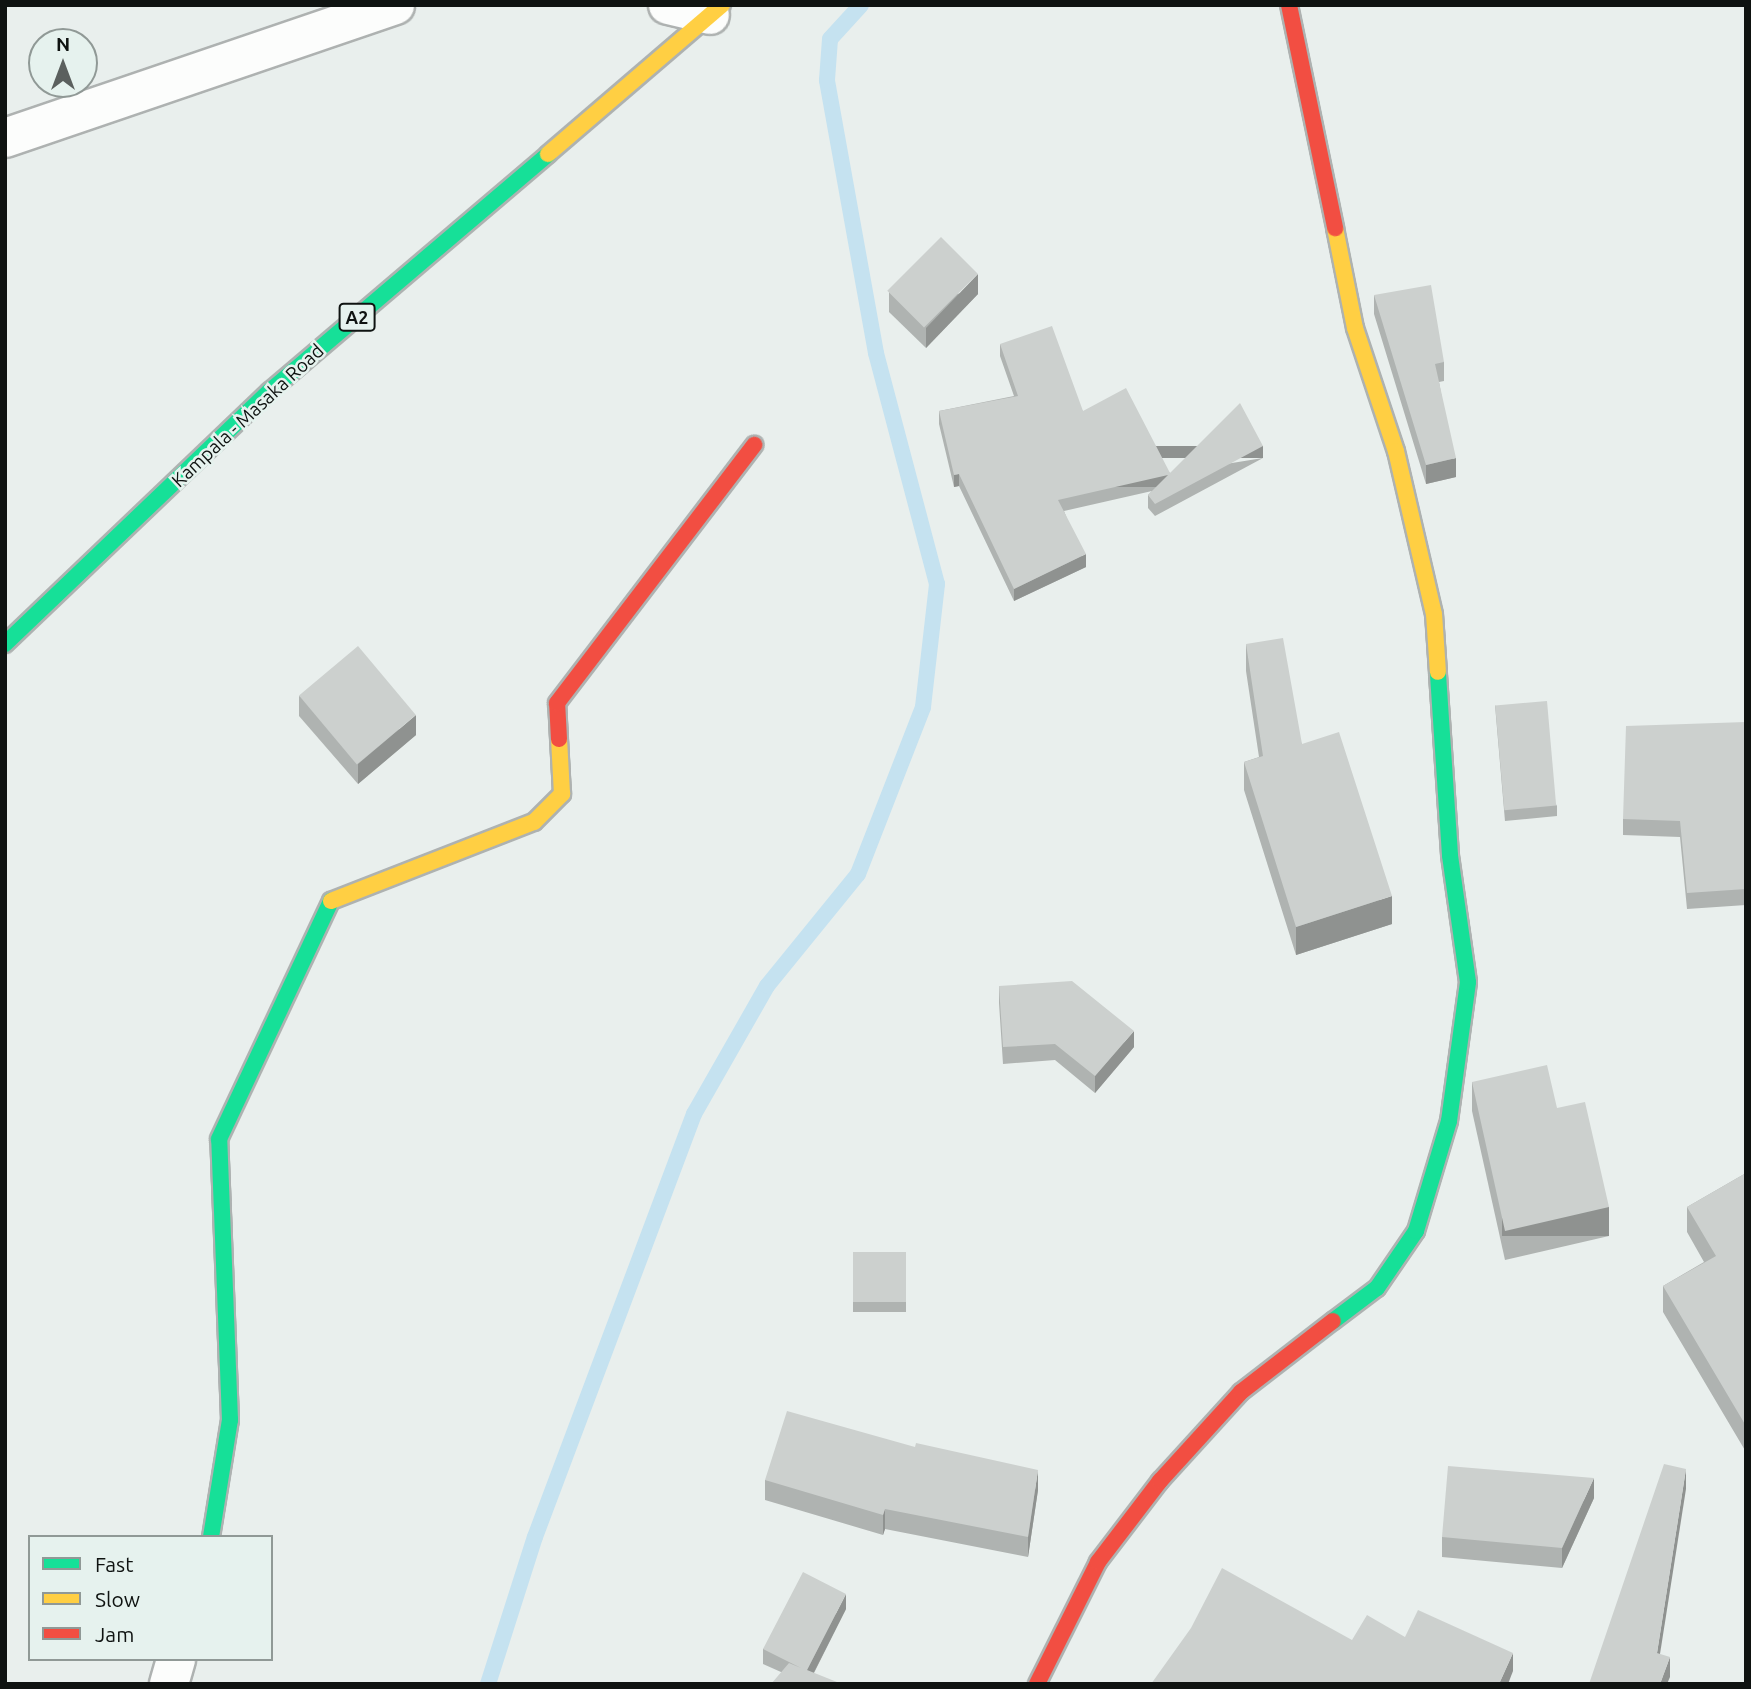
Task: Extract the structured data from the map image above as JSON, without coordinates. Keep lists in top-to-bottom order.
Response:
{
  "streets": {
    "street": ["A2", "Kampala - Masaka Road"]
  },
  "legend": ["Fast", "Slow", "Jam"],
  "north": "top"
}
